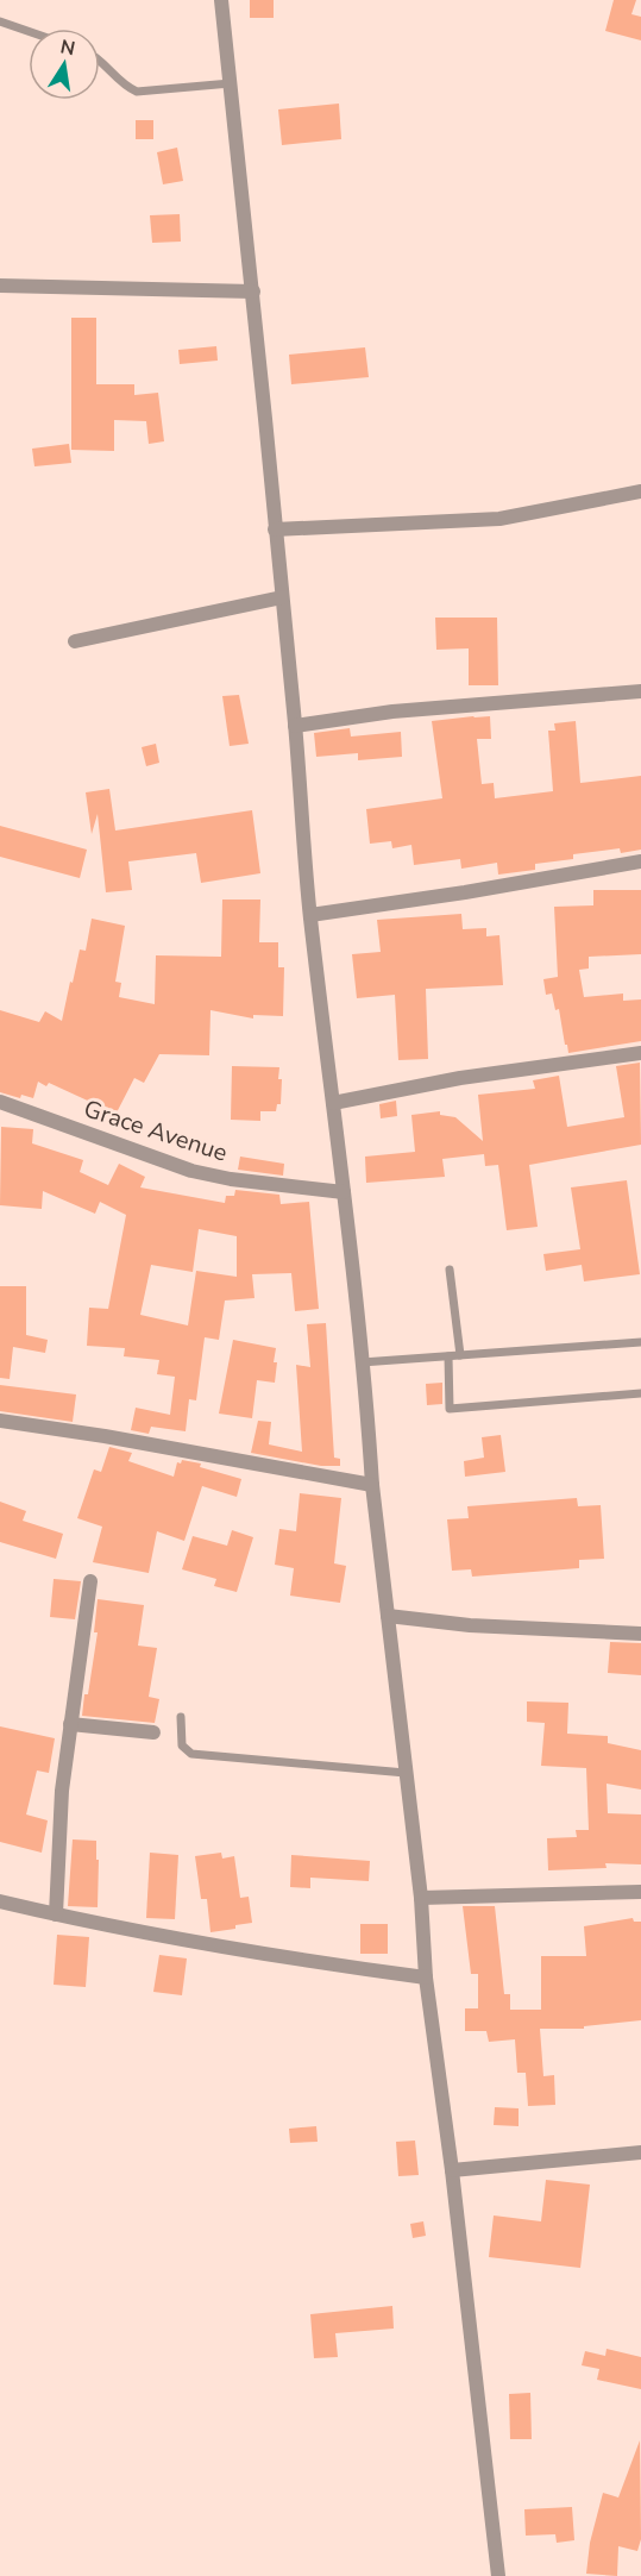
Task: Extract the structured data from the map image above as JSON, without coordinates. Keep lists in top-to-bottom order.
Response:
{
  "streets": {
    "street": ["Grace Avenue"]
  },
  "north": "top"
}
